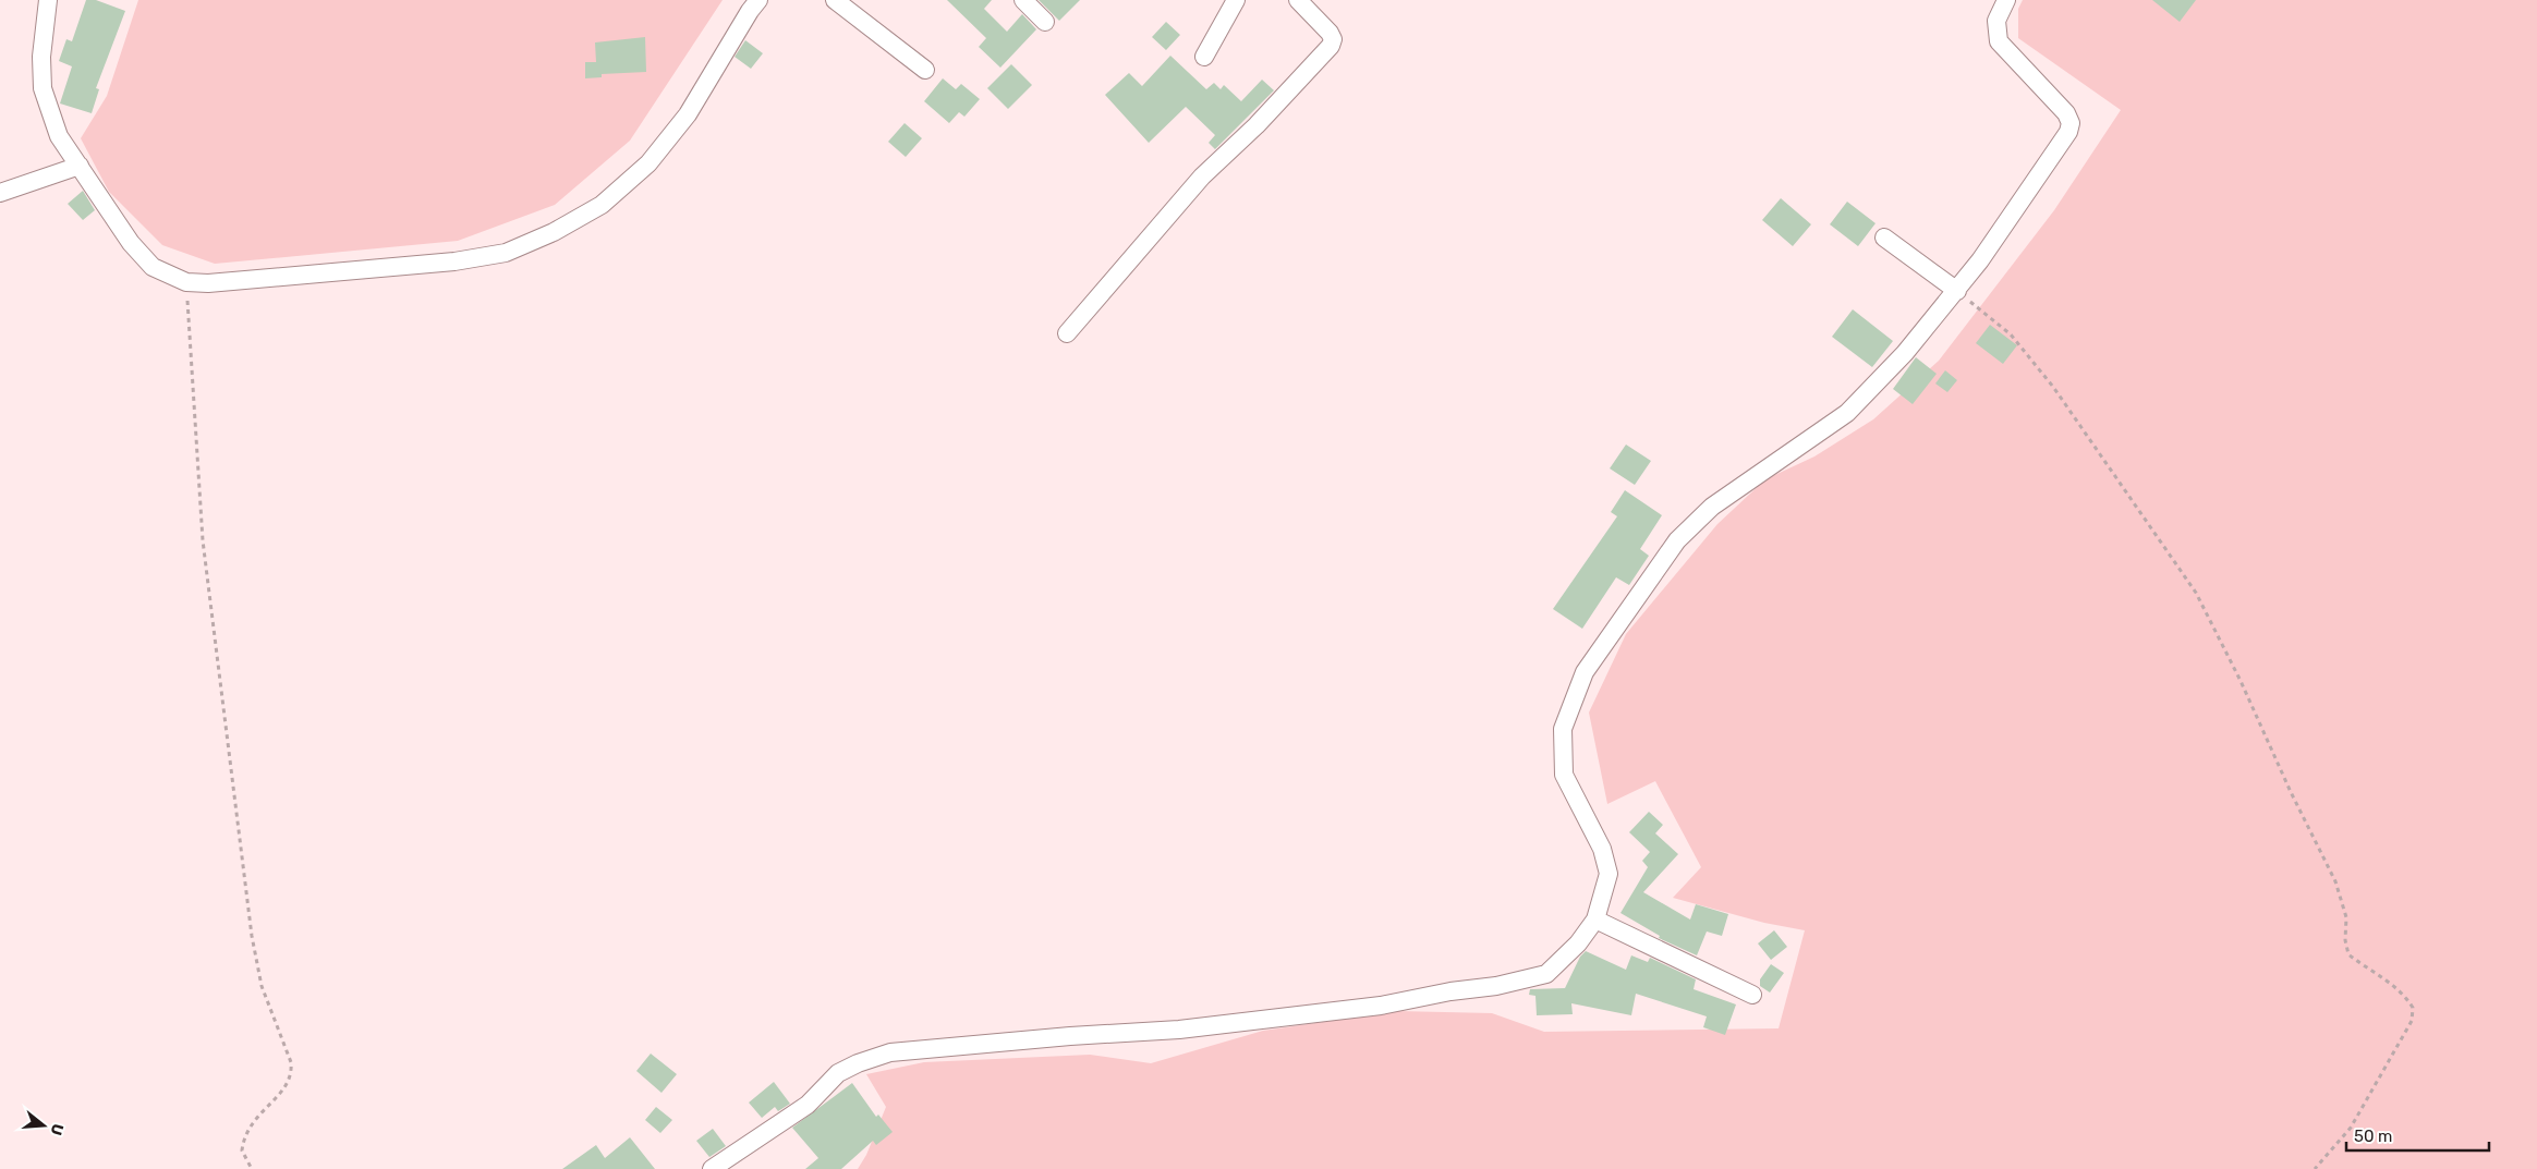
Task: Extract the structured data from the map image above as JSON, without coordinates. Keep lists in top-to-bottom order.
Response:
{
  "scale_bar": "50 m",
  "north": "right"
}
